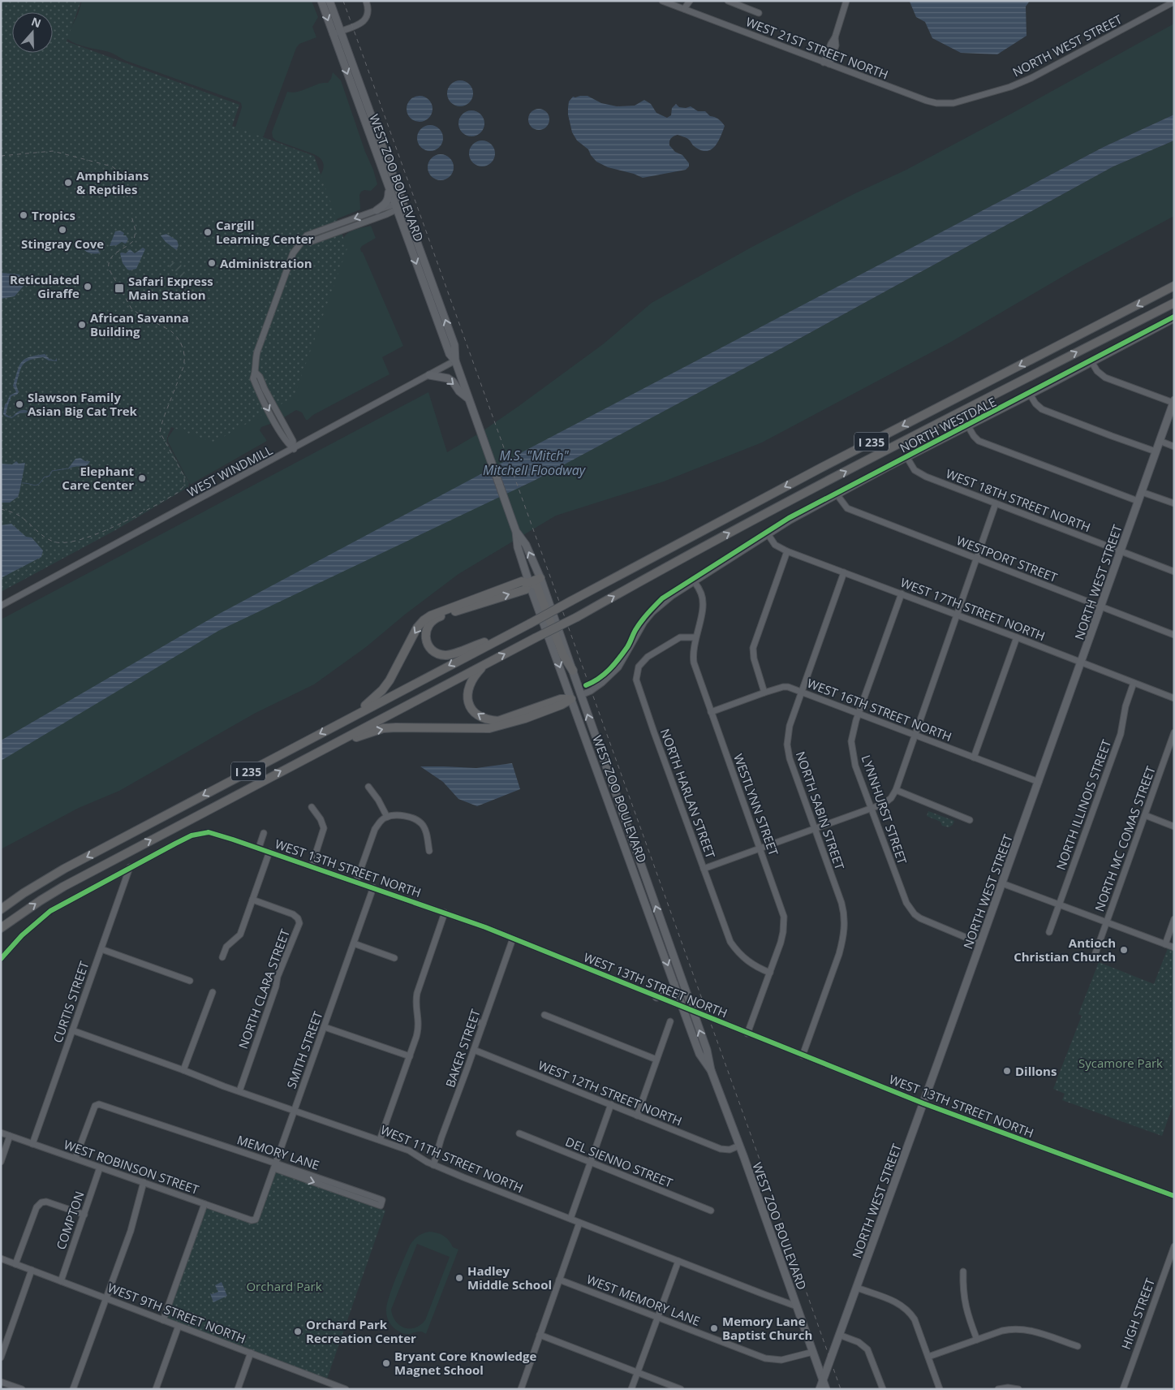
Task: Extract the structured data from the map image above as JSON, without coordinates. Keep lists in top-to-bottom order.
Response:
{
  "streets": {
    "highway": ["I 235"],
    "main road": ["NORTH WEST STREET", "WEST ZOO BOULEVARD"],
    "street": [
      "WEST 21ST STREET NORTH",
      "NORTH WESTDALE",
      "WEST WINDMILL",
      "WEST 18TH STREET NORTH",
      "WESTPORT STREET",
      "WEST 17TH STREET NORTH",
      "WEST 16TH STREET NORTH",
      "NORTH HARLAN STREET",
      "WESTLYNN STREET",
      "NORTH ILLINOIS STREET",
      "LYNNHURST STREET",
      "NORTH SABIN STREET",
      "NORTH MC COMAS STREET",
      "WEST 13TH STREET NORTH",
      "NORTH CLARA STREET",
      "CURTIS STREET",
      "BAKER STREET",
      "SMITH STREET",
      "WEST 12TH STREET NORTH",
      "MEMORY LANE",
      "WEST 11TH STREET NORTH",
      "DEL SIENNO STREET",
      "WEST ROBINSON STREET",
      "COMPTON",
      "WEST MEMORY LANE",
      "WEST 9TH STREET NORTH",
      "HIGH STREET"
    ]
  },
  "crossings": [
    ["NORTH WEST STREET", "WEST 21ST STREET NORTH"],
    ["NORTH WEST STREET", "WEST ZOO BOULEVARD"],
    ["NORTH WEST STREET", "WEST 18TH STREET NORTH"],
    ["NORTH WEST STREET", "WESTPORT STREET"],
    ["NORTH WEST STREET", "WEST 17TH STREET NORTH"],
    ["NORTH WEST STREET", "WEST 16TH STREET NORTH"],
    ["NORTH WEST STREET", "LYNNHURST STREET"],
    ["NORTH WEST STREET", "WEST 13TH STREET NORTH"],
    ["WEST ZOO BOULEVARD", "NORTH WESTDALE"],
    ["WEST ZOO BOULEVARD", "WEST WINDMILL"],
    ["WEST ZOO BOULEVARD", "WEST 13TH STREET NORTH"],
    ["WEST ZOO BOULEVARD", "WEST 12TH STREET NORTH"],
    ["WEST ZOO BOULEVARD", "WEST 11TH STREET NORTH"],
    ["WEST ZOO BOULEVARD", "WEST MEMORY LANE"],
    ["NORTH WESTDALE", "WEST 18TH STREET NORTH"],
    ["NORTH WESTDALE", "WESTPORT STREET"],
    ["NORTH WESTDALE", "WEST 17TH STREET NORTH"],
    ["NORTH WESTDALE", "WESTLYNN STREET"],
    ["WEST 17TH STREET NORTH", "NORTH ILLINOIS STREET"],
    ["WEST 17TH STREET NORTH", "LYNNHURST STREET"],
    ["WEST 17TH STREET NORTH", "NORTH SABIN STREET"],
    ["WEST 16TH STREET NORTH", "WESTLYNN STREET"],
    ["WEST 16TH STREET NORTH", "LYNNHURST STREET"],
    ["WEST 16TH STREET NORTH", "NORTH SABIN STREET"],
    ["NORTH HARLAN STREET", "WESTLYNN STREET"],
    ["WESTLYNN STREET", "WEST 13TH STREET NORTH"],
    ["NORTH SABIN STREET", "WEST 13TH STREET NORTH"],
    ["WEST 13TH STREET NORTH", "CURTIS STREET"],
    ["WEST 13TH STREET NORTH", "BAKER STREET"],
    ["WEST 13TH STREET NORTH", "SMITH STREET"],
    ["NORTH CLARA STREET", "WEST 11TH STREET NORTH"],
    ["CURTIS STREET", "WEST 11TH STREET NORTH"],
    ["CURTIS STREET", "WEST ROBINSON STREET"],
    ["BAKER STREET", "WEST 12TH STREET NORTH"],
    ["BAKER STREET", "WEST 11TH STREET NORTH"],
    ["SMITH STREET", "MEMORY LANE"],
    ["SMITH STREET", "WEST 11TH STREET NORTH"],
    ["SMITH STREET", "WEST ROBINSON STREET"],
    ["MEMORY LANE", "WEST ROBINSON STREET"],
    ["WEST ROBINSON STREET", "COMPTON"],
    ["COMPTON", "WEST 9TH STREET NORTH"]
  ],
  "water": ["M.S. \"Mitch\" Mitchell Floodway"],
  "parks": ["Sycamore Park", "Orchard Park"],
  "places": {
    "other": [
      "Amphibians & Reptiles",
      "Tropics",
      "Stingray Cove",
      "Cargill Learning Center",
      "Administration",
      "Reticulated Giraffe",
      "African Savanna Building",
      "Slawson Family Asian Big Cat Trek",
      "Elephant Care Center",
      "Antioch Christian Church",
      "Dillons",
      "Hadley Middle School",
      "Memory Lane Baptist Church",
      "Orchard Park Recreation Center",
      "Bryant Core Knowledge Magnet School"
    ],
    "transit": ["Safari Express Main Station"]
  },
  "north": "top"
}
